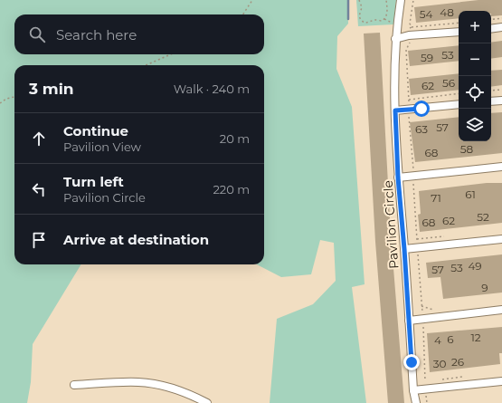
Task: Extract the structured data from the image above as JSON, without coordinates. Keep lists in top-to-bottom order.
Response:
{
  "streets": {
    "street": ["Pavilion Circle"]
  },
  "house_numbers": [
    "48",
    "54",
    "53",
    "59",
    "56",
    "62",
    "57",
    "63",
    "58",
    "68",
    "61",
    "71",
    "52",
    "62",
    "68",
    "49",
    "53",
    "57",
    "9",
    "12",
    "6",
    "4",
    "26",
    "30"
  ],
  "page": {
    "map_buttons": ["+", "−"],
    "search": "Search here",
    "heading": ["3 min", "Walk · 240 m"],
    "list": [
      ["Continue", "Pavilion View", "20 m"],
      ["Turn left", "Pavilion Circle", "220 m"],
      "Arrive at destination"
    ]
  }
}
